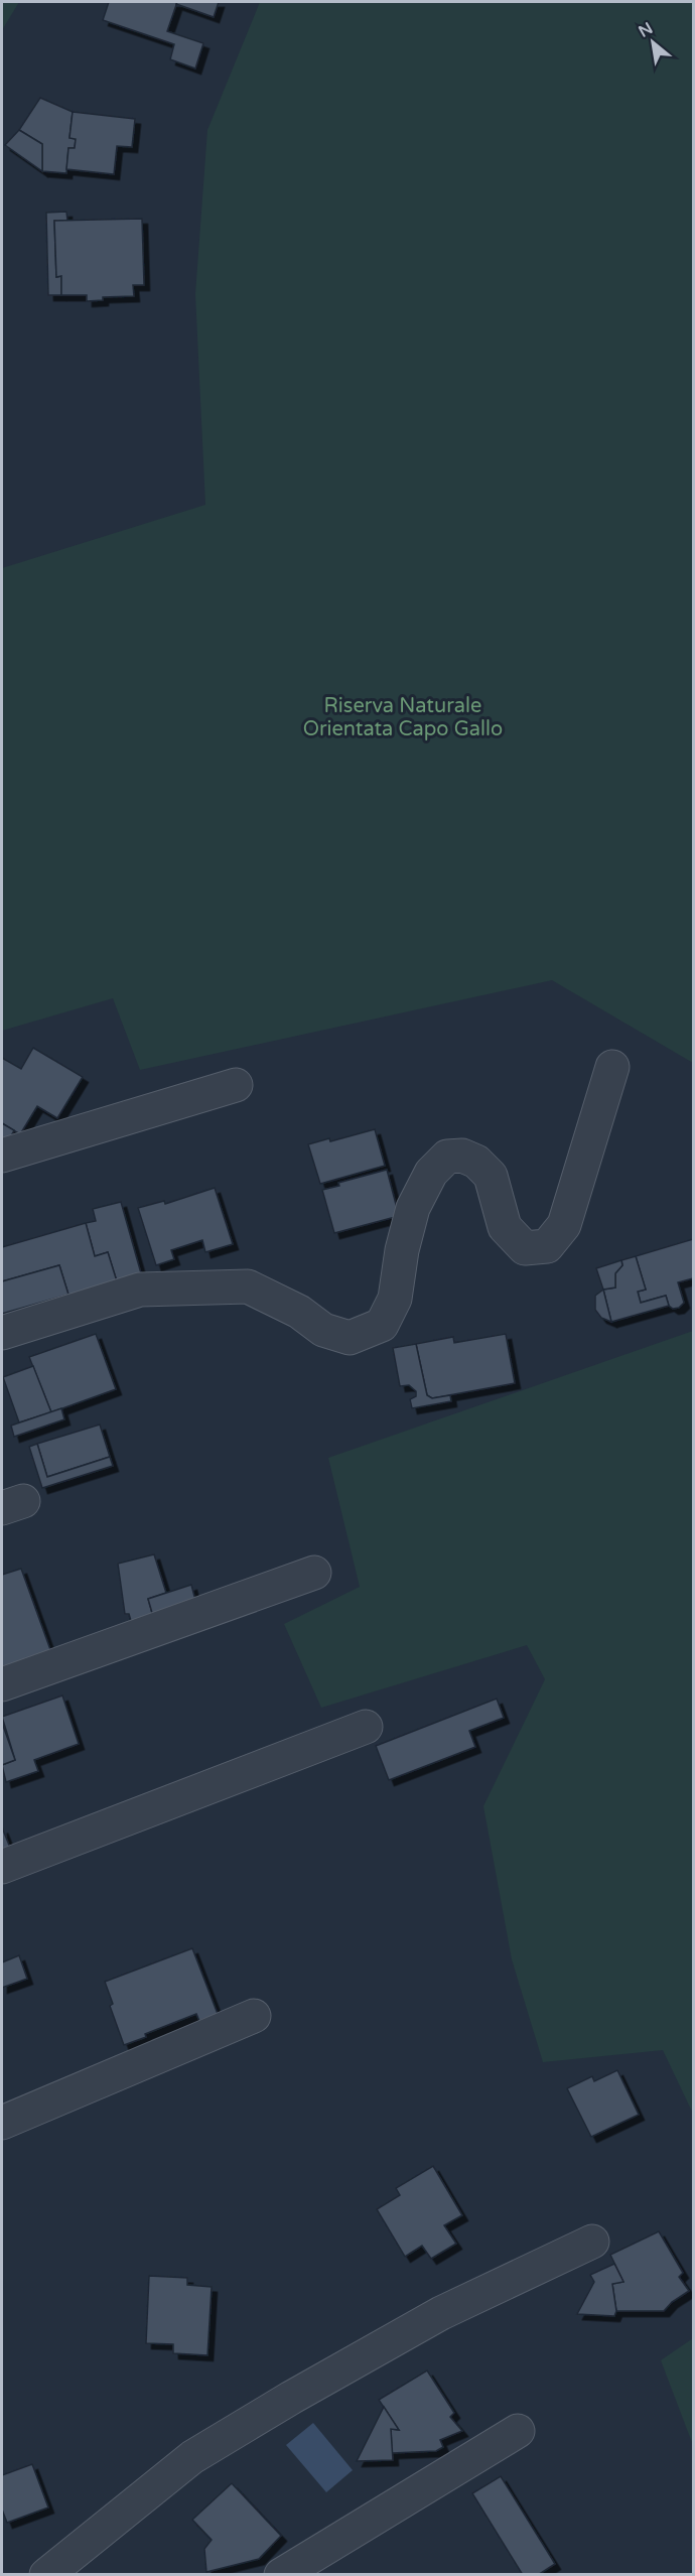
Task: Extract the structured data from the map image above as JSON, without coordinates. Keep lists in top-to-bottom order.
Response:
{
  "parks": ["Riserva Naturale Orientata Capo Gallo"],
  "north": "top left"
}
